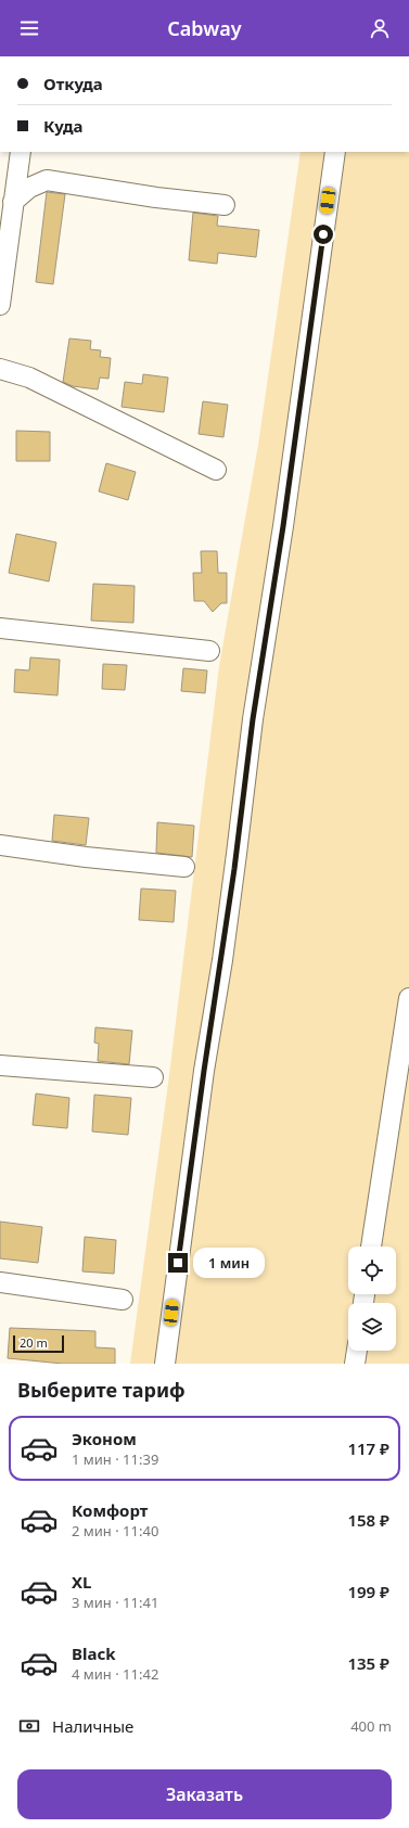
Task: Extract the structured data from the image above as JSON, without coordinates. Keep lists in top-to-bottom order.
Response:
{
  "scale_bar": "20 m",
  "page": {
    "header": "Cabway",
    "banner": ["Откуда", "Куда"],
    "bubble": "1 мин",
    "scale": "20 m",
    "heading": "Выберите тариф",
    "list": [
      {
        "name": "Эконом",
        "note": "1 мин · 11:39",
        "value": "117 ₽"
      },
      {
        "name": "Комфорт",
        "note": "2 мин · 11:40",
        "value": "158 ₽"
      },
      {
        "name": "XL",
        "note": "3 мин · 11:41",
        "value": "199 ₽"
      },
      {
        "name": "Black",
        "note": "4 мин · 11:42",
        "value": "135 ₽"
      }
    ],
    "pay": ["Наличные", "400 m"],
    "buttons": "Заказать"
  }
}
